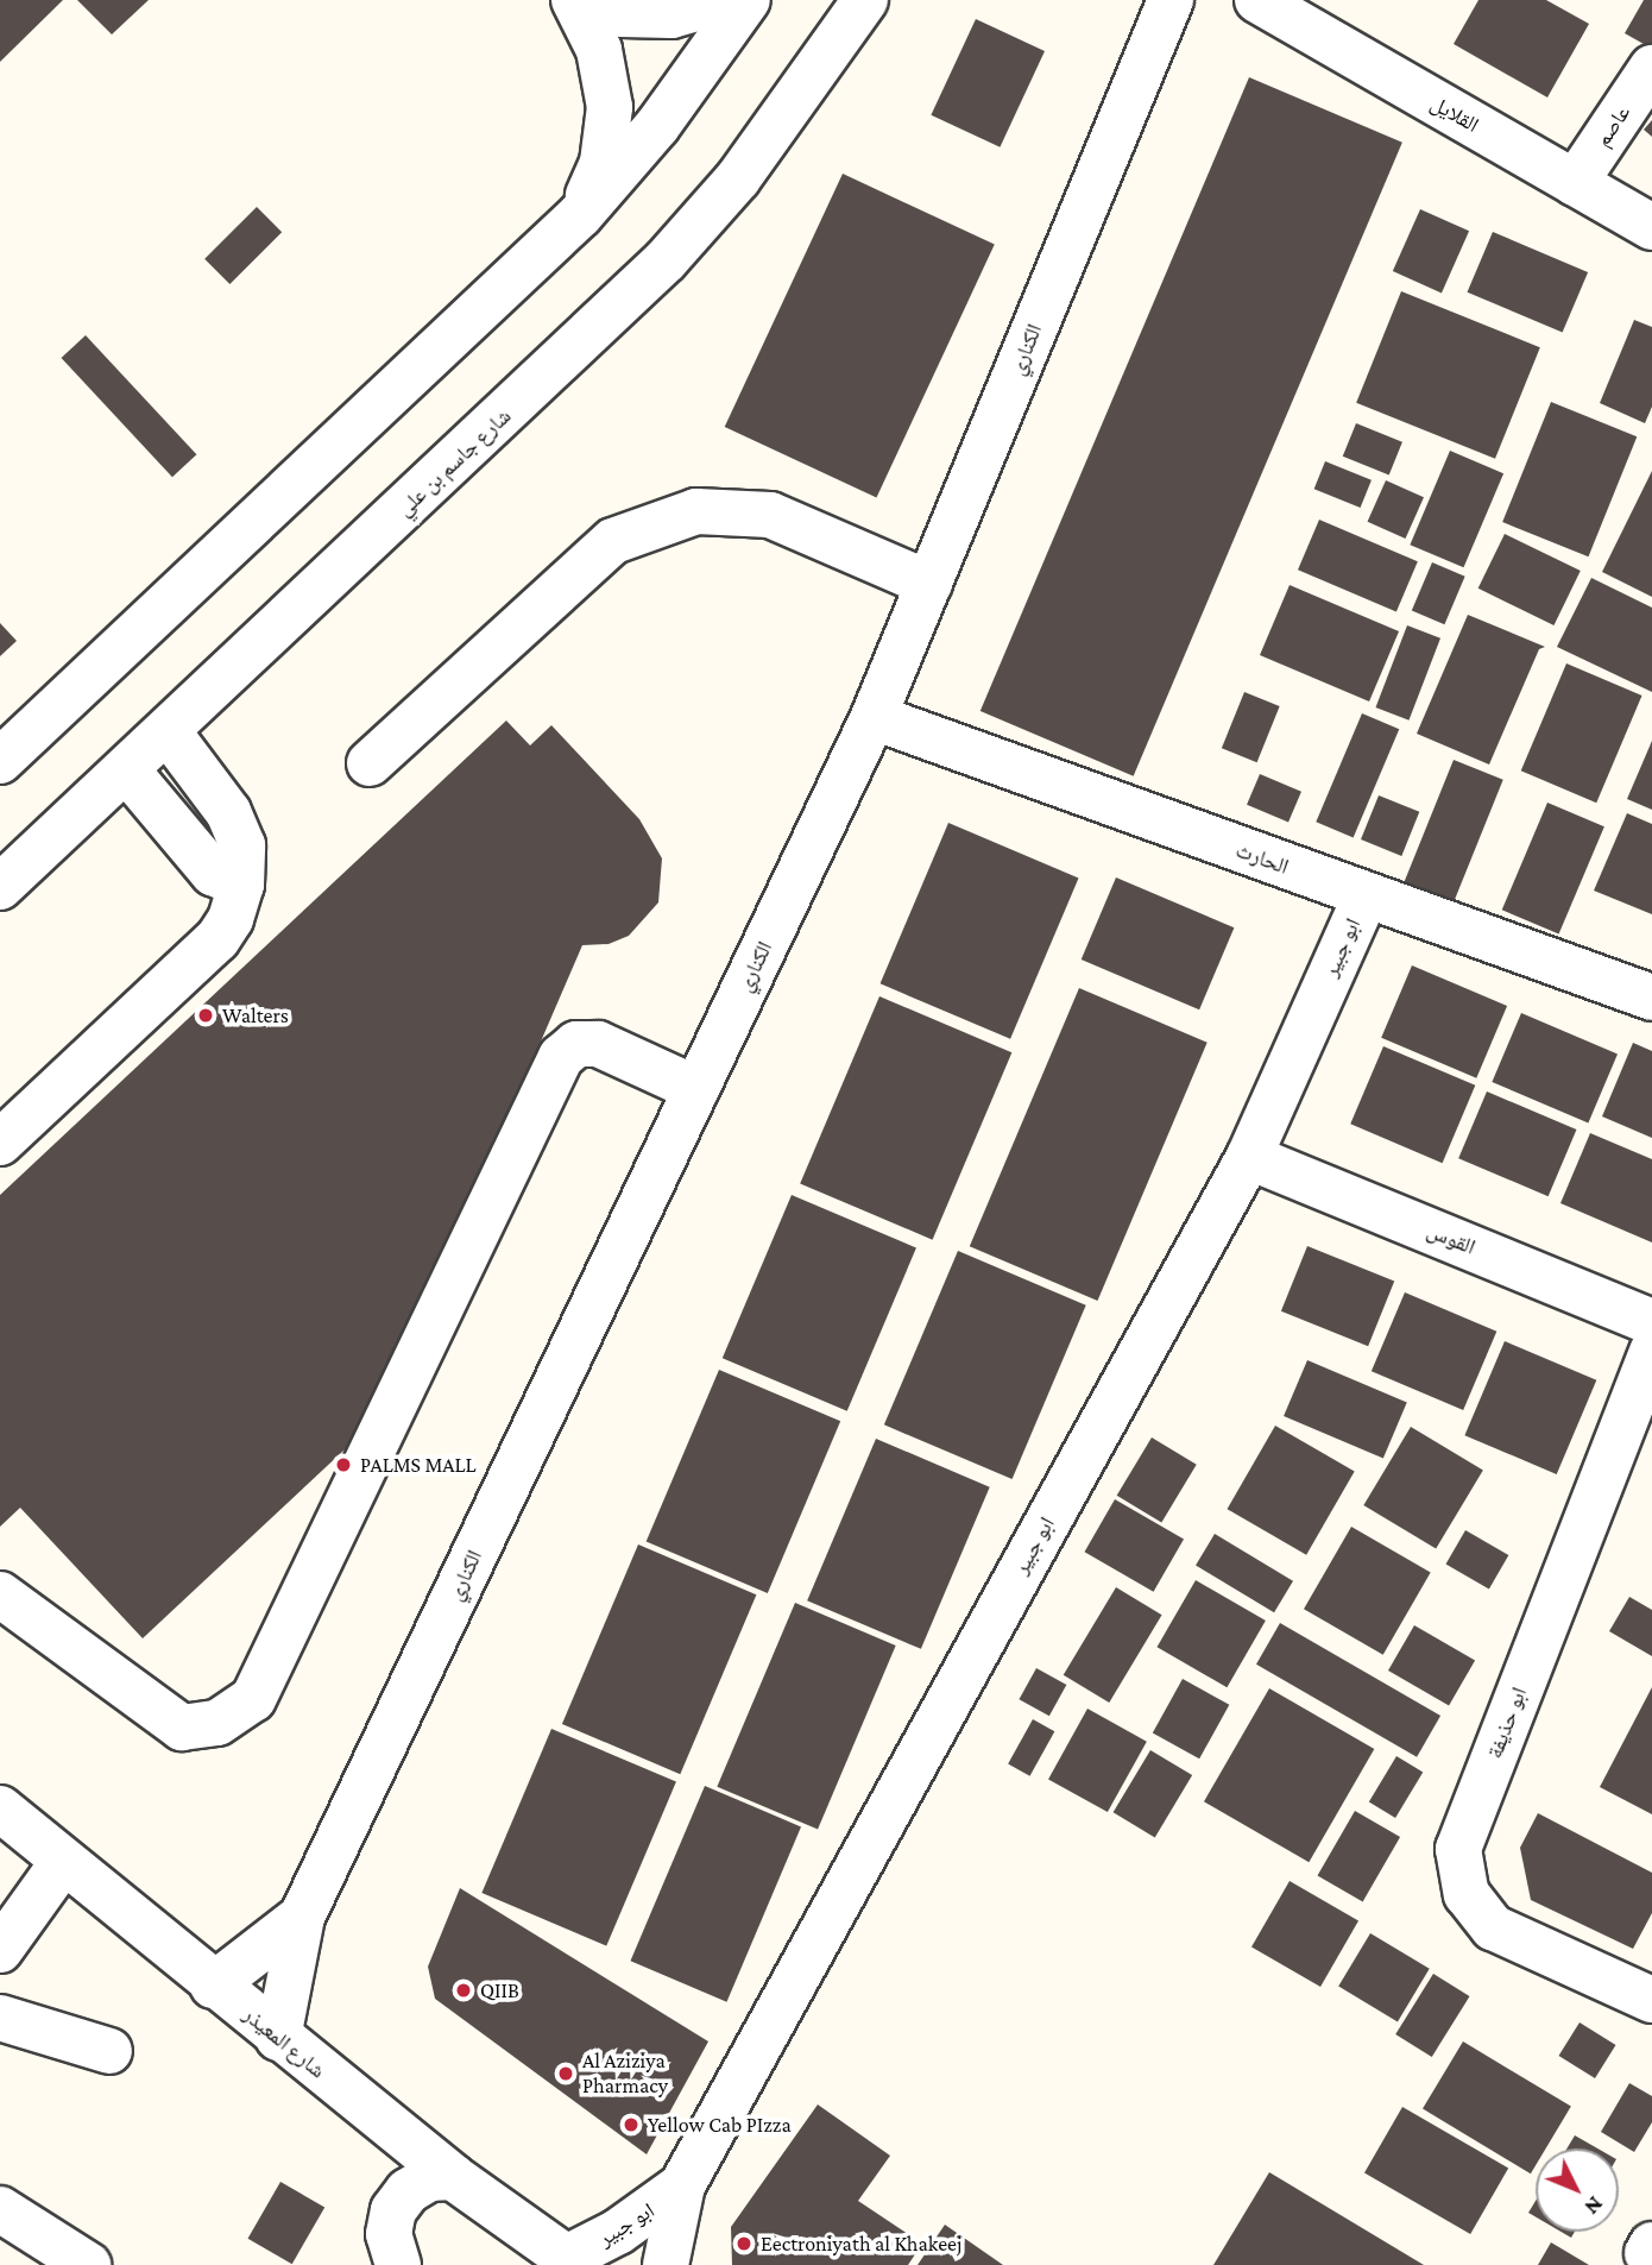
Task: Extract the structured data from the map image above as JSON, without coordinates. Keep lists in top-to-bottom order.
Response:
{
  "streets": {
    "street": [
      "القلايل",
      "عاصم",
      "الكناري",
      "شارع جاسم بن علي",
      "الحارث",
      "ابو جبير",
      "القوس",
      "ابو حذيفة",
      "شارع المعيذر"
    ]
  },
  "crossings": [
    ["القلايل", "عاصم"],
    ["الكناري", "الحارث"],
    ["الكناري", "شارع المعيذر"],
    ["الحارث", "ابو جبير"],
    ["ابو جبير", "القوس"],
    ["ابو جبير", "شارع المعيذر"]
  ],
  "places": [
    "Walters",
    "PALMS MALL",
    "QIIB",
    "Al Aziziya Pharmacy",
    "Yellow Cab PIzza",
    "Eectroniyath al Khakeej"
  ],
  "north": "bottom right"
}
